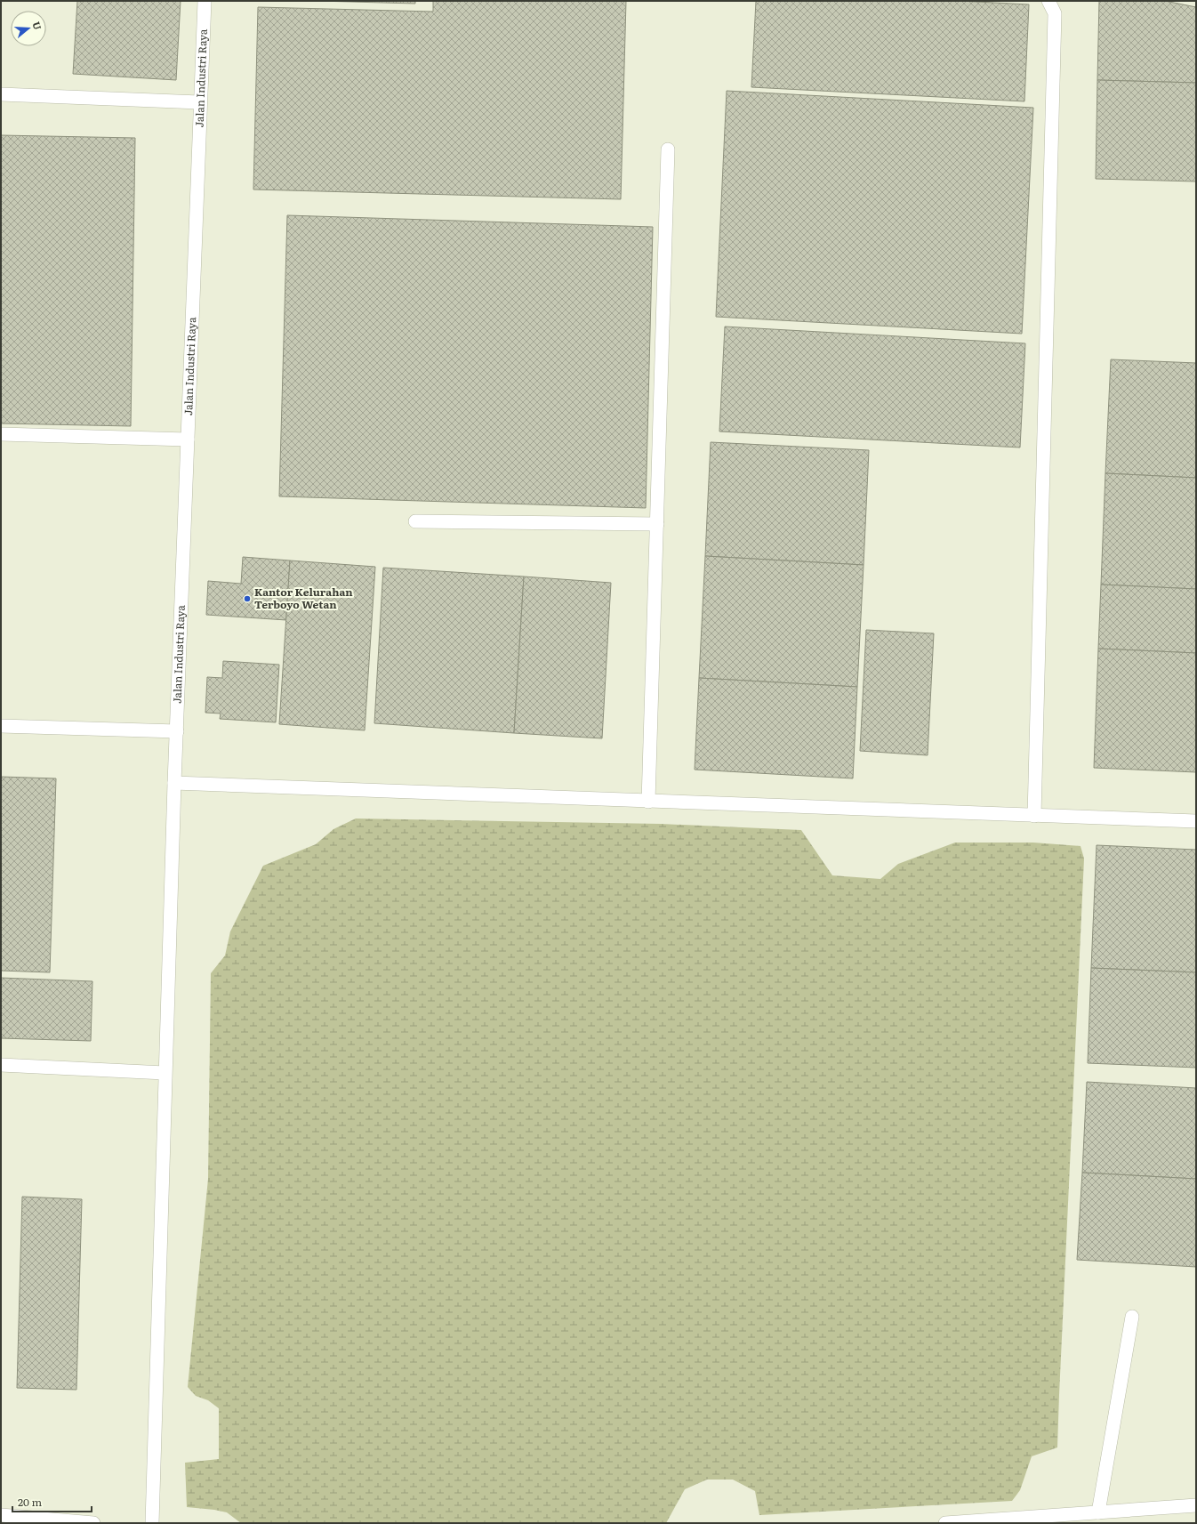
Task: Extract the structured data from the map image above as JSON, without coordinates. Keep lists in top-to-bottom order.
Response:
{
  "streets": {
    "lane": ["Jalan Industri Raya"]
  },
  "places": ["Kantor Kelurahan Terboyo Wetan"],
  "scale_bar": "20 m",
  "north": "right"
}
